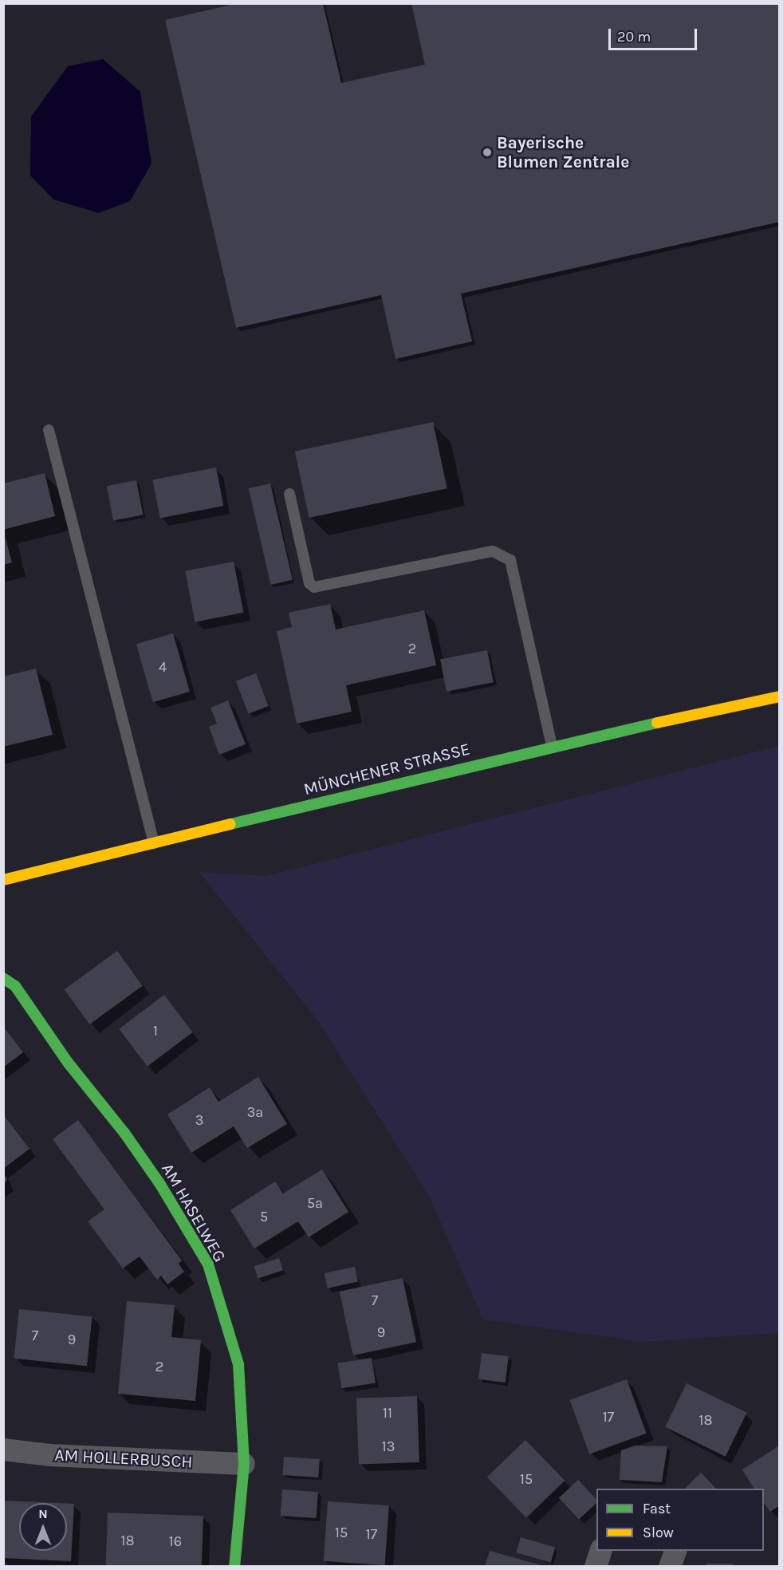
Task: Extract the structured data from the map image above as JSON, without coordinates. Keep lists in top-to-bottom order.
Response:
{
  "streets": {
    "street": ["MÜNCHENER STRASSE", "AM HASELWEG", "AM HOLLERBUSCH"]
  },
  "crossings": [
    ["AM HASELWEG", "AM HOLLERBUSCH"]
  ],
  "places": ["Bayerische Blumen Zentrale"],
  "house_numbers": [
    "2",
    "4",
    "1",
    "3a",
    "3",
    "5a",
    "5",
    "7",
    "9",
    "7",
    "9",
    "2",
    "11",
    "17",
    "18",
    "13",
    "15",
    "15",
    "17",
    "18",
    "16"
  ],
  "legend": ["Fast", "Slow"],
  "scale_bar": "20 m",
  "north": "top"
}
